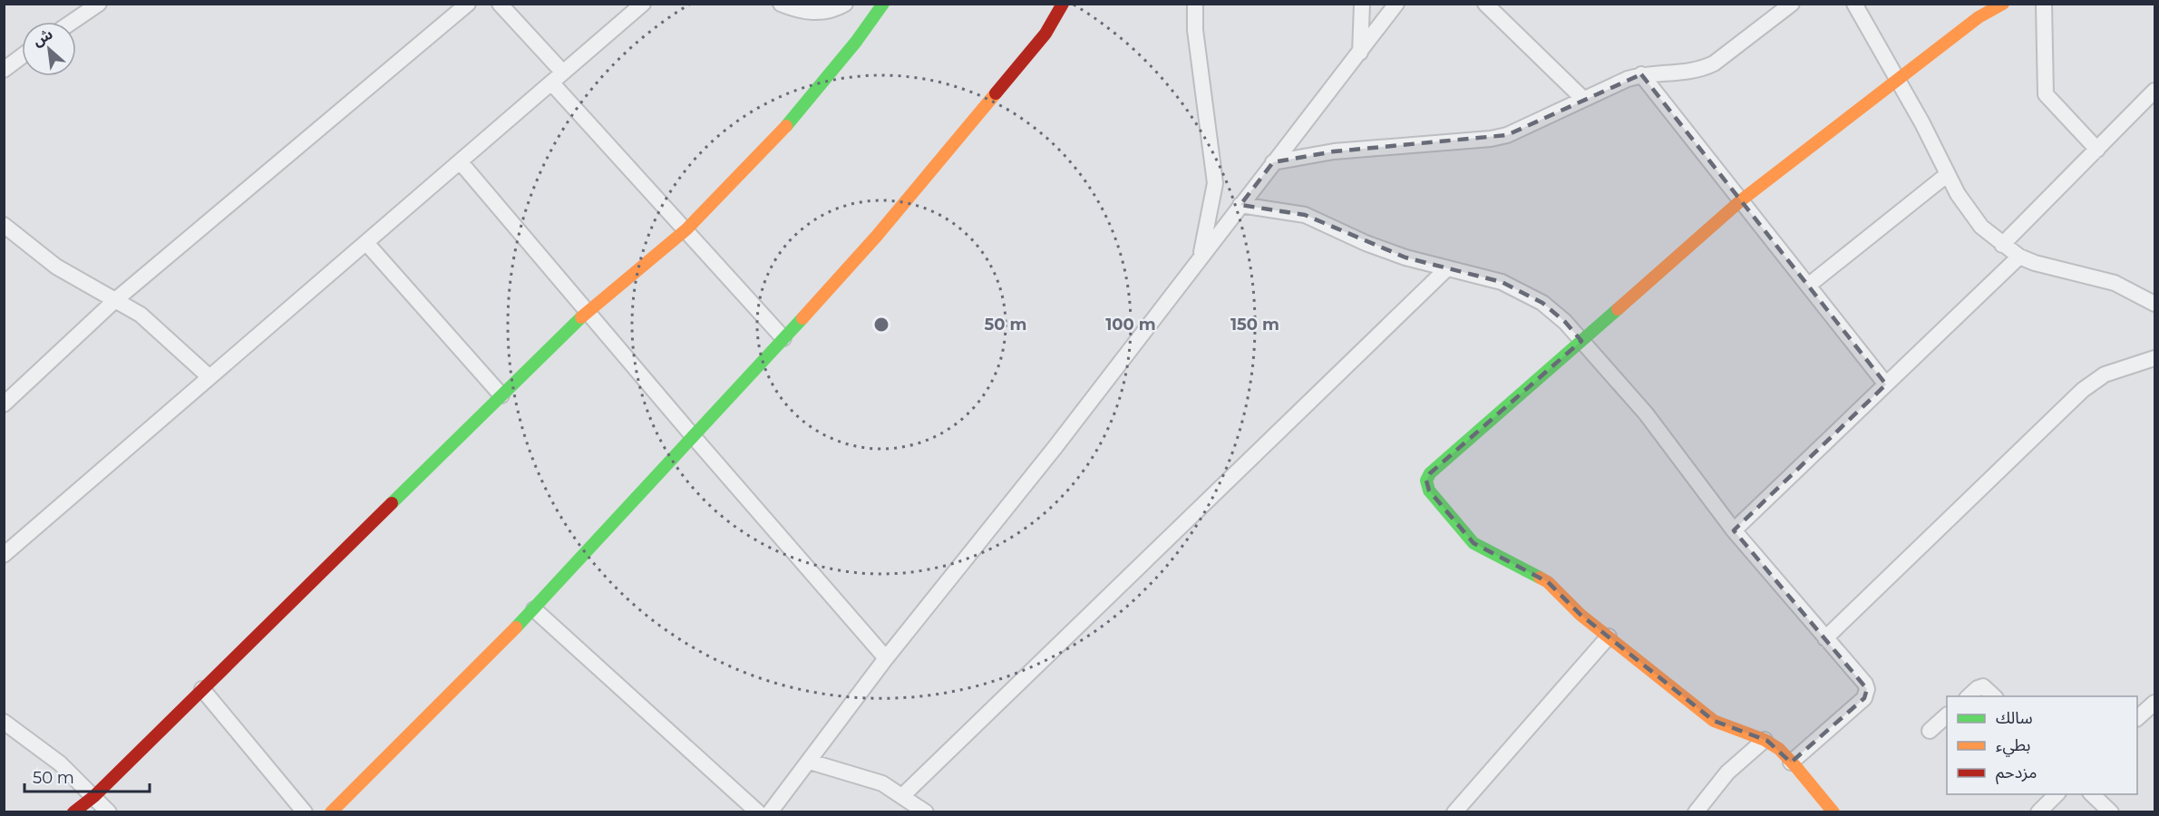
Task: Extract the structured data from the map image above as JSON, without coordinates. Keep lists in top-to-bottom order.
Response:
{
  "legend": ["سالك", "بطيء", "مزدحم"],
  "scale_bar": "50 m",
  "north": "top left",
  "rings": ["50 m", "100 m", "150 m"]
}
